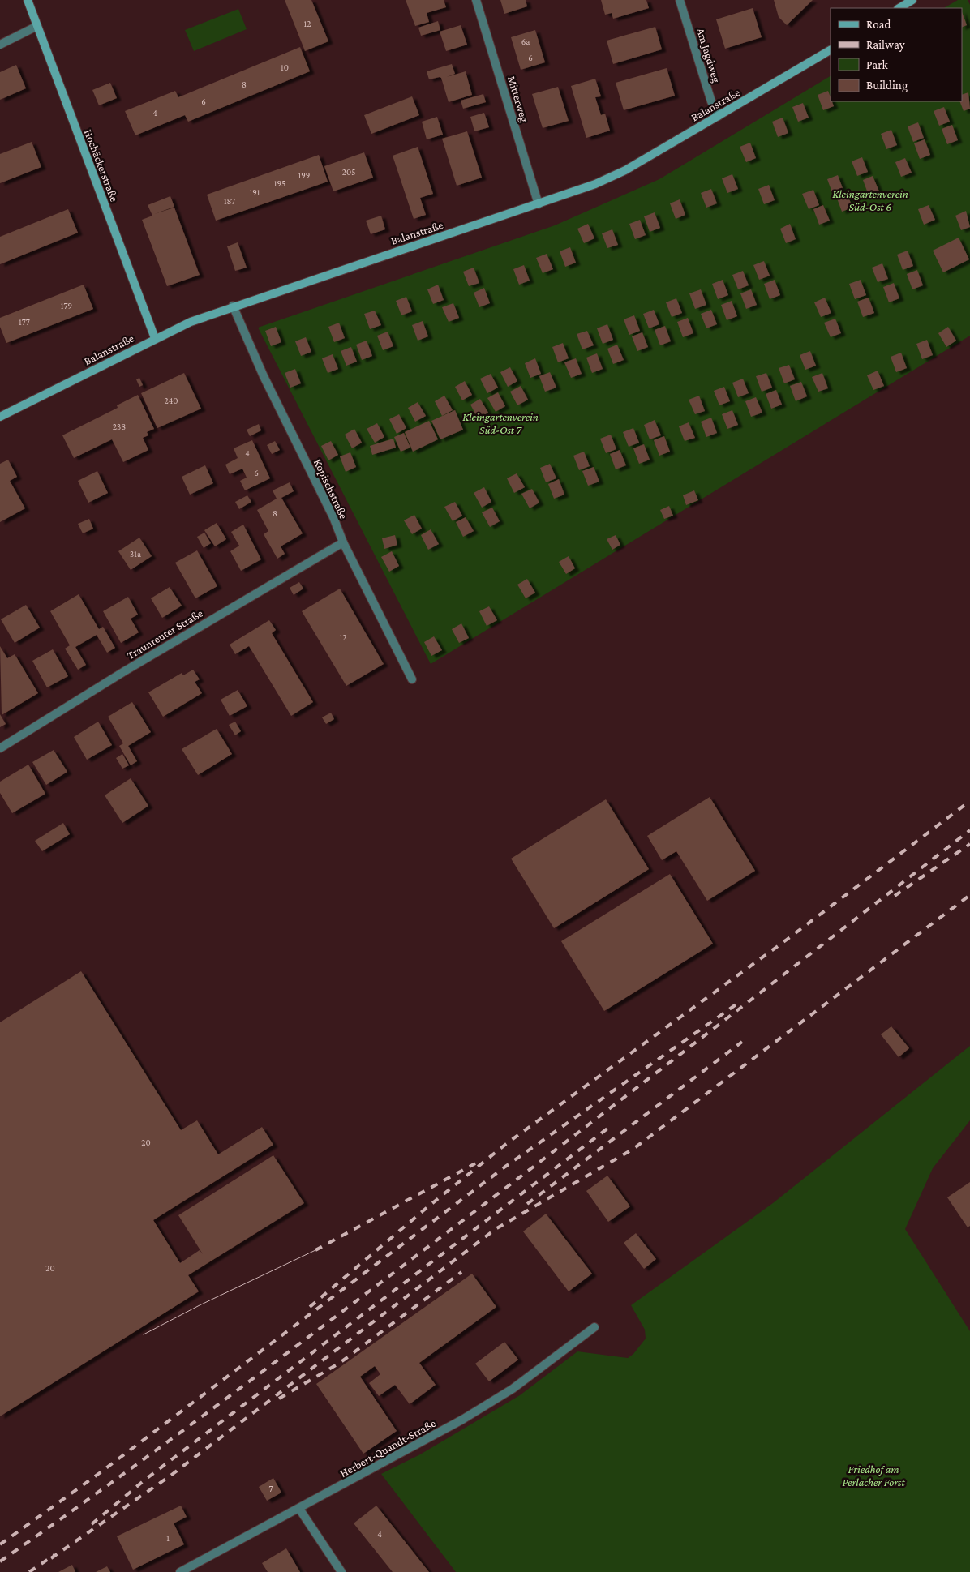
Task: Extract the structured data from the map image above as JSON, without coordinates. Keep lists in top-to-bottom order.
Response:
{
  "streets": {
    "street": [
      "Am Jagdweg",
      "Mitterweg",
      "Balanstraße",
      "Hochäckerstraße",
      "Kopischstraße",
      "Traunreuter Straße",
      "Herbert-Quandt-Straße"
    ]
  },
  "crossings": [
    ["Am Jagdweg", "Balanstraße"],
    ["Mitterweg", "Balanstraße"],
    ["Balanstraße", "Hochäckerstraße"],
    ["Balanstraße", "Kopischstraße"],
    ["Kopischstraße", "Traunreuter Straße"]
  ],
  "parks": ["Kleingartenverein Süd-Ost 6", "Kleingartenverein Süd-Ost 7", "Friedhof am Perlacher Forst"],
  "house_numbers": [
    "12",
    "6a",
    "6",
    "10",
    "8",
    "6",
    "4",
    "205",
    "199",
    "195",
    "191",
    "187",
    "179",
    "177",
    "240",
    "238",
    "4",
    "6",
    "8",
    "31a",
    "12",
    "20",
    "20",
    "7",
    "4",
    "1"
  ],
  "legend": [
    "Road",
    "Railway",
    "Park",
    "Building"
  ]
}
